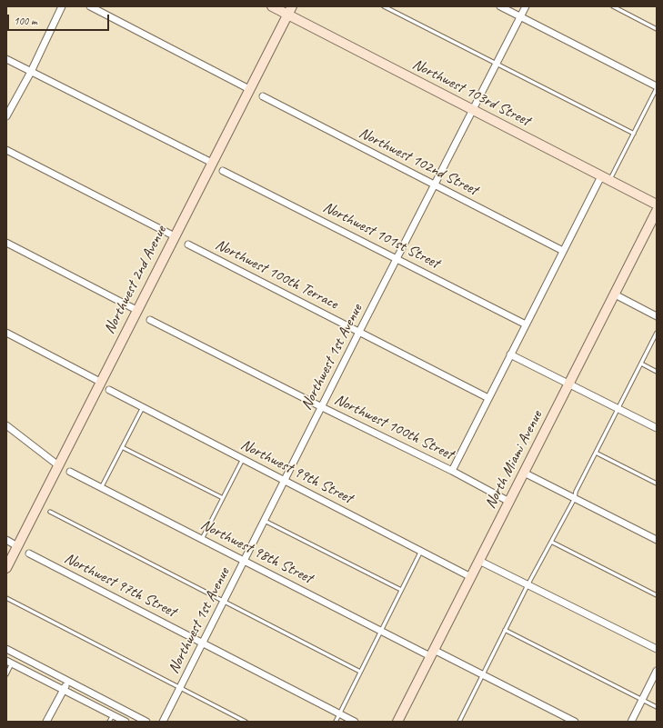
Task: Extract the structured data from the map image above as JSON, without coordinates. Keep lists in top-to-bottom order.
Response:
{
  "streets": {
    "main road": ["Northwest 103rd Street", "Northwest 2nd Avenue", "North Miami Avenue"],
    "street": [
      "Northwest 102nd Street",
      "Northwest 101st Street",
      "Northwest 100th Terrace",
      "Northwest 1st Avenue",
      "Northwest 100th Street",
      "Northwest 99th Street",
      "Northwest 98th Street",
      "Northwest 97th Street"
    ]
  },
  "crossings": [
    ["Northwest 103rd Street", "Northwest 2nd Avenue"],
    ["Northwest 103rd Street", "Northwest 1st Avenue"],
    ["Northwest 102nd Street", "Northwest 1st Avenue"],
    ["Northwest 101st Street", "Northwest 1st Avenue"],
    ["Northwest 100th Terrace", "Northwest 1st Avenue"],
    ["Northwest 1st Avenue", "Northwest 100th Street"],
    ["Northwest 1st Avenue", "Northwest 99th Street"],
    ["Northwest 1st Avenue", "Northwest 98th Street"],
    ["Northwest 1st Avenue", "Northwest 97th Street"],
    ["Northwest 100th Street", "North Miami Avenue"],
    ["North Miami Avenue", "Northwest 99th Street"],
    ["North Miami Avenue", "Northwest 98th Street"]
  ],
  "scale_bar": "100 m"
}
